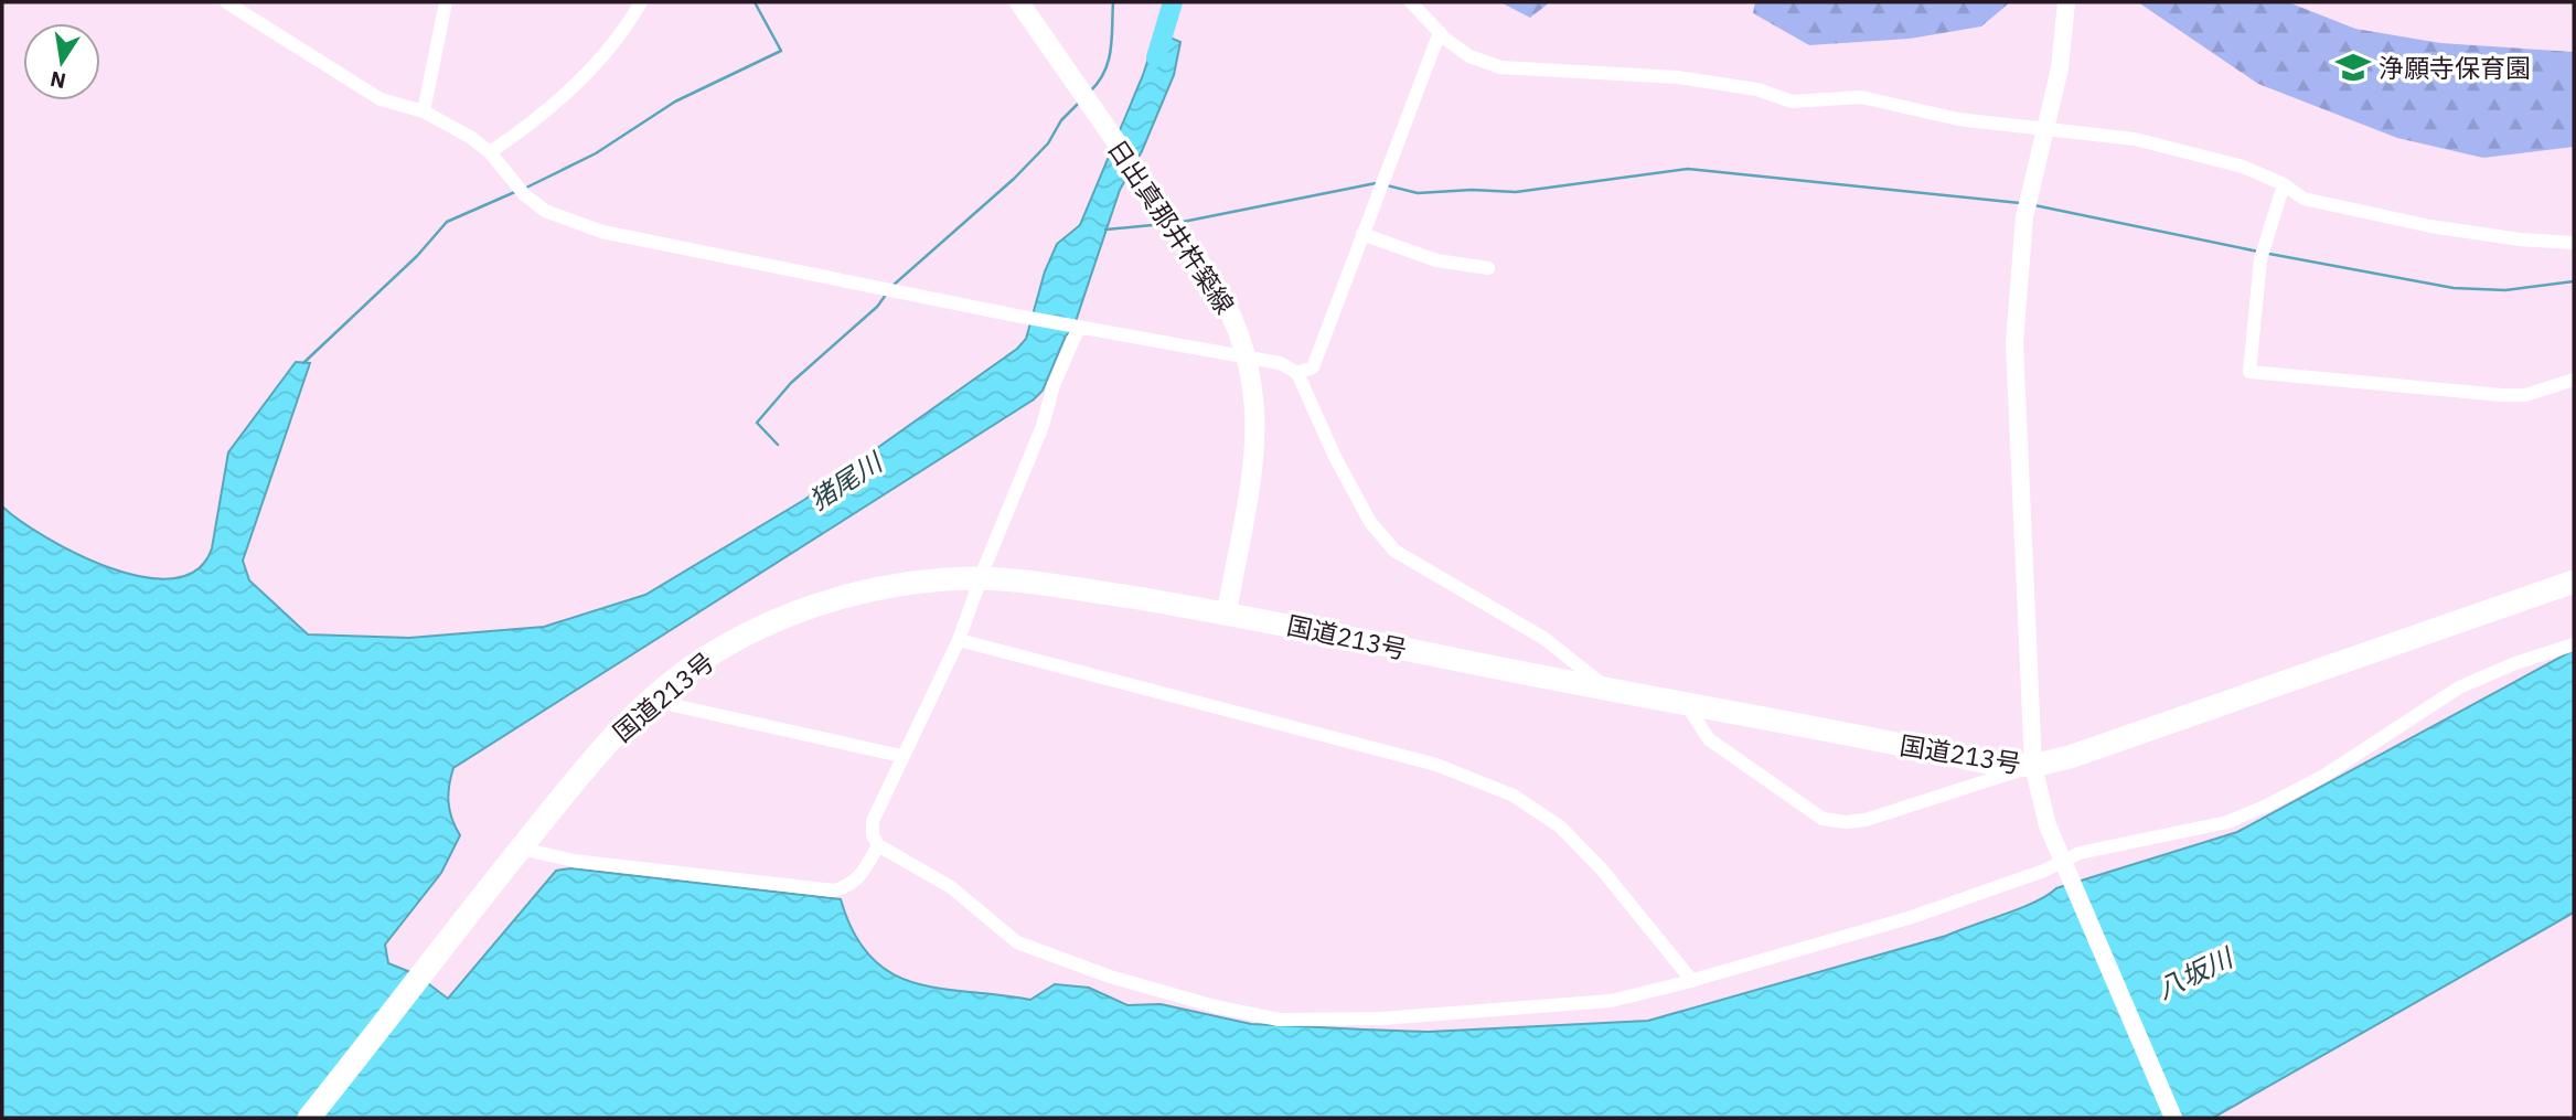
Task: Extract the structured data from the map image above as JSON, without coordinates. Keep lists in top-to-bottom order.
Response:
{
  "streets": {
    "highway": ["国道213号"],
    "main road": ["日出真那井杵築線"]
  },
  "crossings": [
    ["日出真那井杵築線", "国道213号"]
  ],
  "water": ["猪尾川", "八坂川"],
  "places": {
    "school or university": ["浄願寺保育園"]
  },
  "north": "bottom"
}
